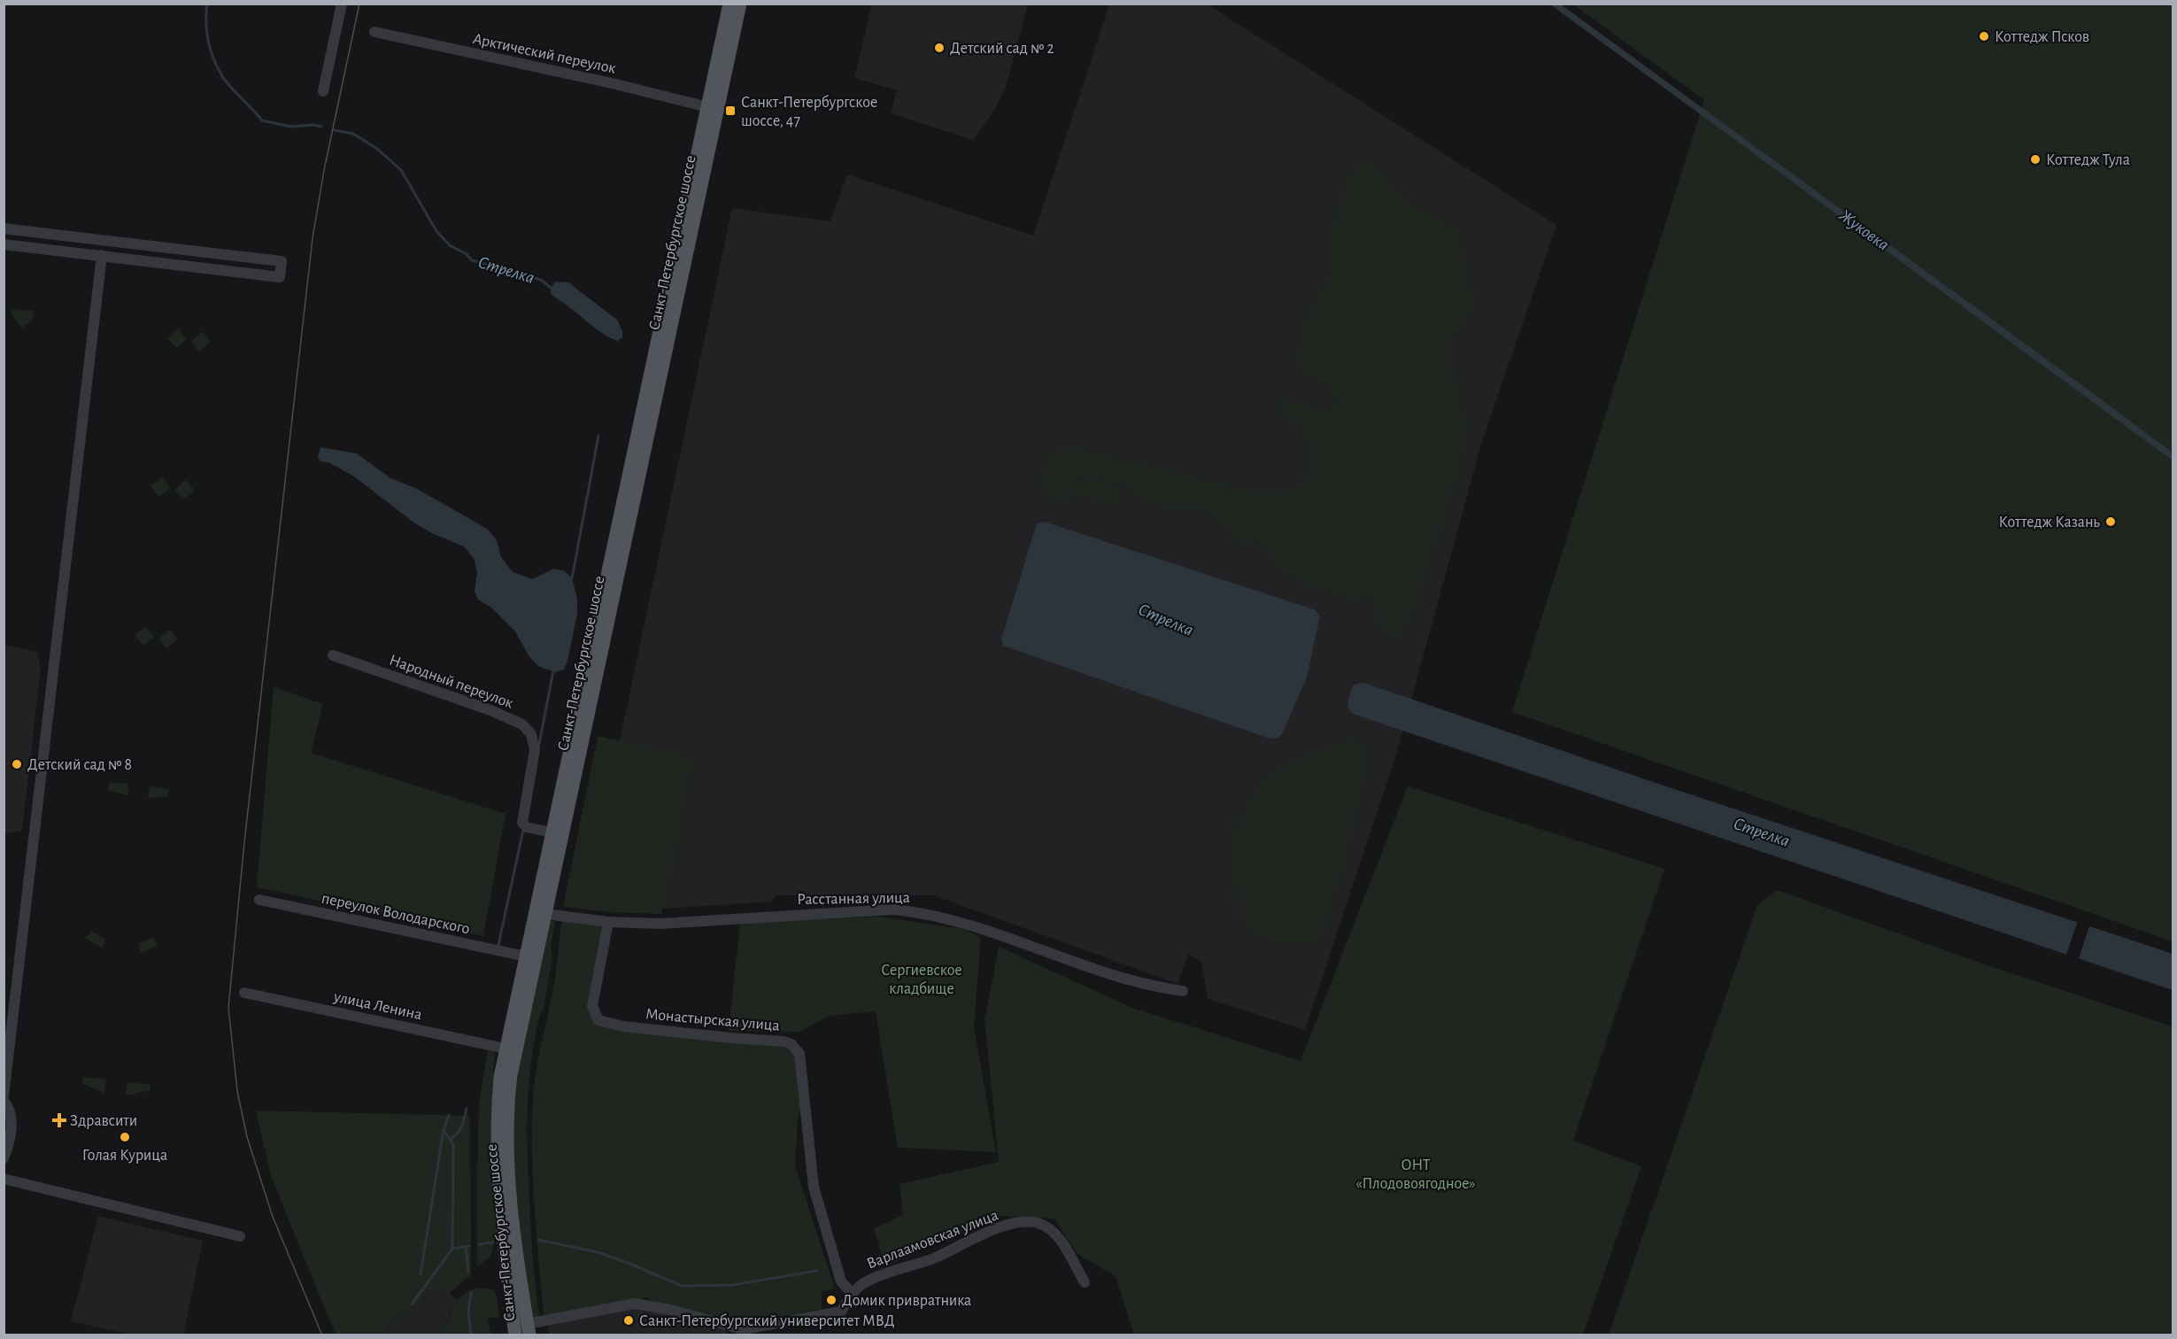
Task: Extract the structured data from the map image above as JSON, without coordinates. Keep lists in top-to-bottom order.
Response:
{
  "streets": {
    "main road": ["Санкт-Петербургское шоссе"],
    "street": [
      "Арктический переулок",
      "Народный переулок",
      "Расстанная улица",
      "переулок Володарского",
      "улица Ленина",
      "Монастырская улица",
      "Варлаамовская улица"
    ]
  },
  "crossings": [
    ["Арктический переулок", "Санкт-Петербургское шоссе"],
    ["Санкт-Петербургское шоссе", "Народный переулок"],
    ["Санкт-Петербургское шоссе", "Расстанная улица"],
    ["Санкт-Петербургское шоссе", "переулок Володарского"],
    ["Санкт-Петербургское шоссе", "улица Ленина"],
    ["Санкт-Петербургское шоссе", "Варлаамовская улица"],
    ["Расстанная улица", "Монастырская улица"],
    ["Монастырская улица", "Варлаамовская улица"]
  ],
  "water": ["Жуковка", "Стрелка"],
  "parks": ["Сергиевское кладбище", "ОНТ «Плодовоягодное»"],
  "places": {
    "other": [
      "Коттедж Псков",
      "Детский сад № 2",
      "Коттедж Тула",
      "Коттедж Казань",
      "Детский сад № 8",
      "Голая Курица",
      "Домик привратника",
      "Санкт-Петербургский университет МВД"
    ],
    "transit": ["Санкт-Петербургское шоссе, 47"],
    "health": ["Здравсити"]
  }
}
